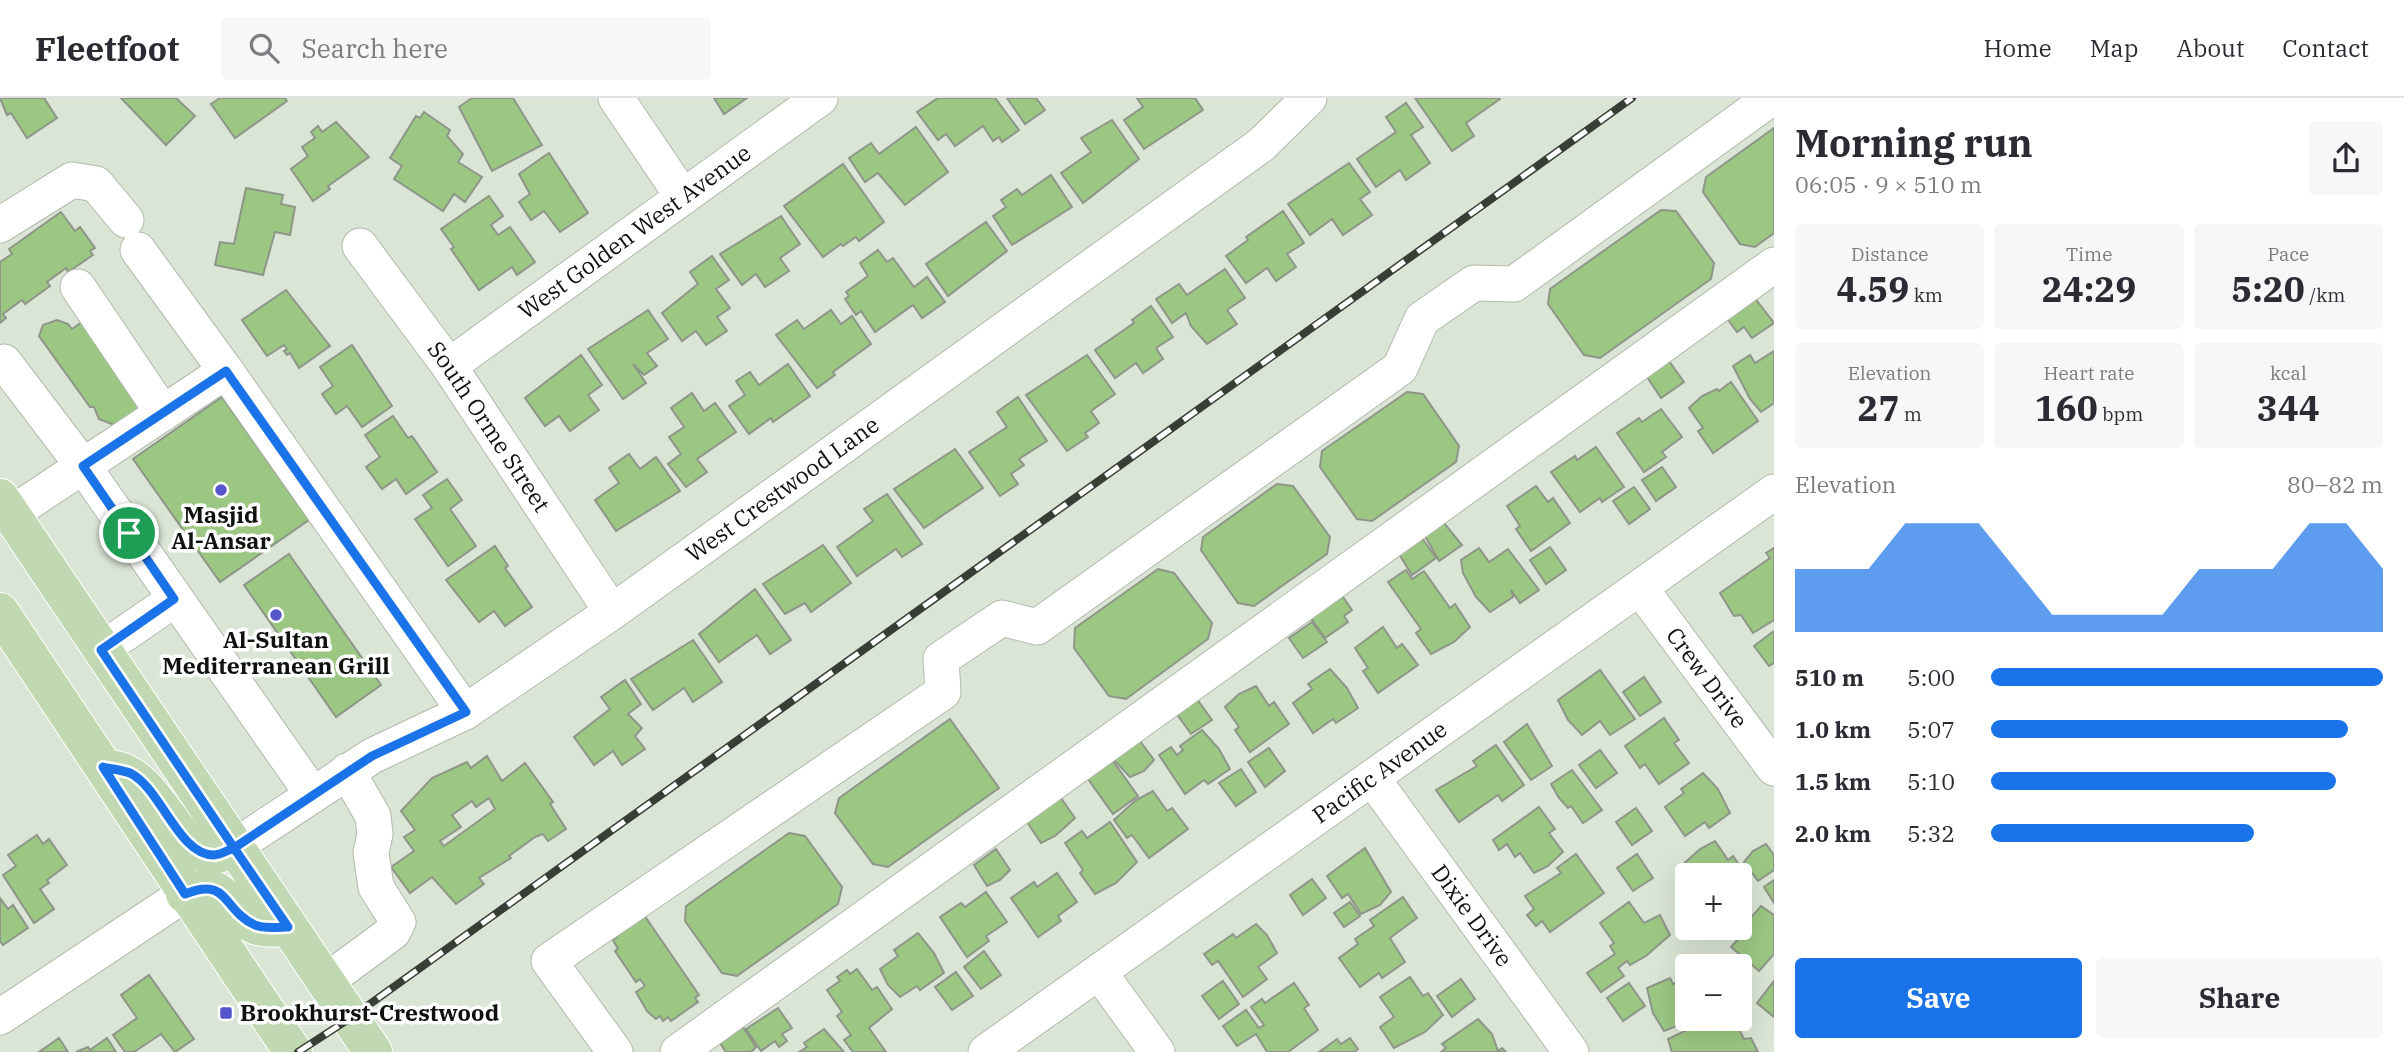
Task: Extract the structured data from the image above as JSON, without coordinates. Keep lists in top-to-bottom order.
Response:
{
  "streets": {
    "street": [
      "West Golden West Avenue",
      "South Orme Street",
      "West Crestwood Lane",
      "Crew Drive",
      "Pacific Avenue",
      "Dixie Drive"
    ]
  },
  "crossings": [
    ["West Golden West Avenue", "South Orme Street"],
    ["South Orme Street", "West Crestwood Lane"],
    ["Crew Drive", "Pacific Avenue"],
    ["Pacific Avenue", "Dixie Drive"]
  ],
  "places": {
    "other": ["Masjid Al-Ansar", "Al-Sultan Mediterranean Grill"],
    "transit": ["Brookhurst-Crestwood"]
  },
  "page": {
    "header": "Fleetfoot",
    "search": "Search here",
    "nav": [
      "Home",
      "Map",
      "About",
      "Contact"
    ],
    "heading": ["Morning run", "06:05 · 9 × 510 m"],
    "stats": [
      ["Distance", "4.59 km"],
      ["Time", "24:29"],
      ["Pace", "5:20 /km"],
      ["Elevation", "27 m"],
      ["Heart rate", "160 bpm"],
      ["kcal", "344"]
    ],
    "chart": ["Elevation", "80–82 m"],
    "list": [
      {
        "name": "510 m",
        "note": "5:00"
      },
      {
        "name": "1.0 km",
        "note": "5:07"
      },
      {
        "name": "1.5 km",
        "note": "5:10"
      },
      {
        "name": "2.0 km",
        "note": "5:32"
      }
    ],
    "map_buttons": ["+", "−"],
    "buttons": ["Save", "Share"]
  }
}
